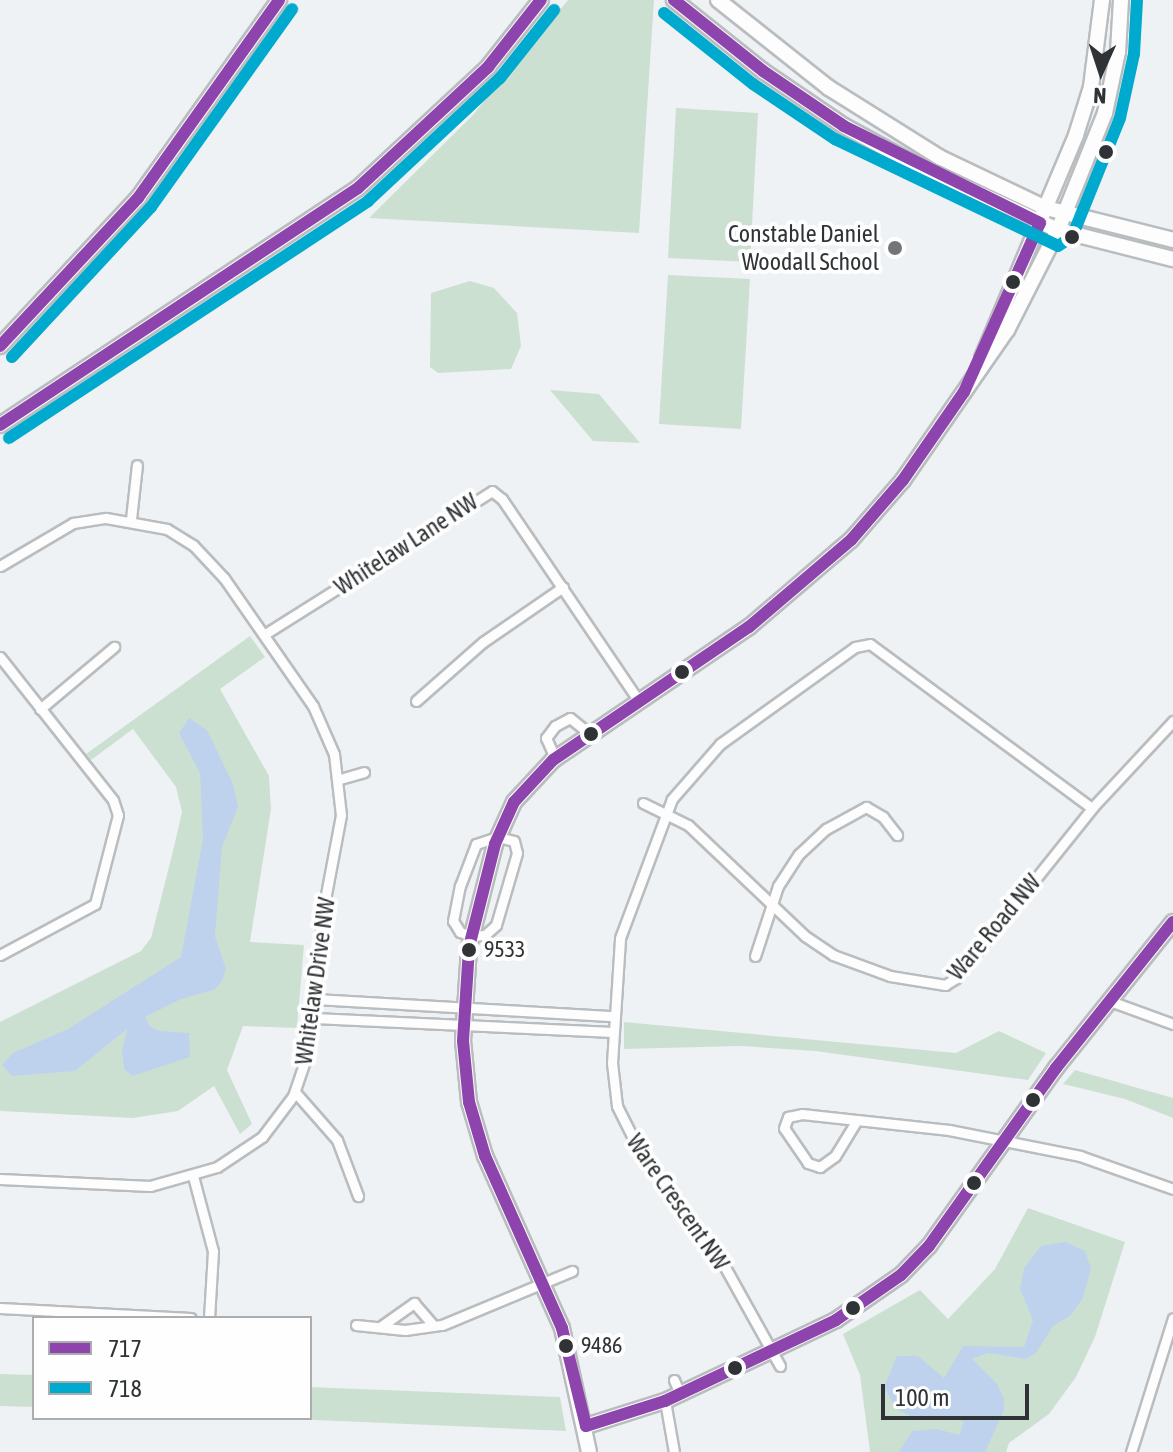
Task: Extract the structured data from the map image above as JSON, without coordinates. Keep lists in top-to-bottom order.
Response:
{
  "streets": {
    "street": [
      "Whitelaw Lane NW",
      "Ware Road NW",
      "Whitelaw Drive NW",
      "Ware Crescent NW"
    ]
  },
  "crossings": [
    ["Whitelaw Lane NW", "Whitelaw Drive NW"],
    ["Ware Road NW", "Ware Crescent NW"]
  ],
  "places": ["Constable Daniel Woodall School", "9533", "9486"],
  "lines": ["transit line 717", "transit line 718"],
  "legend": ["717", "718"],
  "scale_bar": "100 m",
  "north": "bottom"
}
